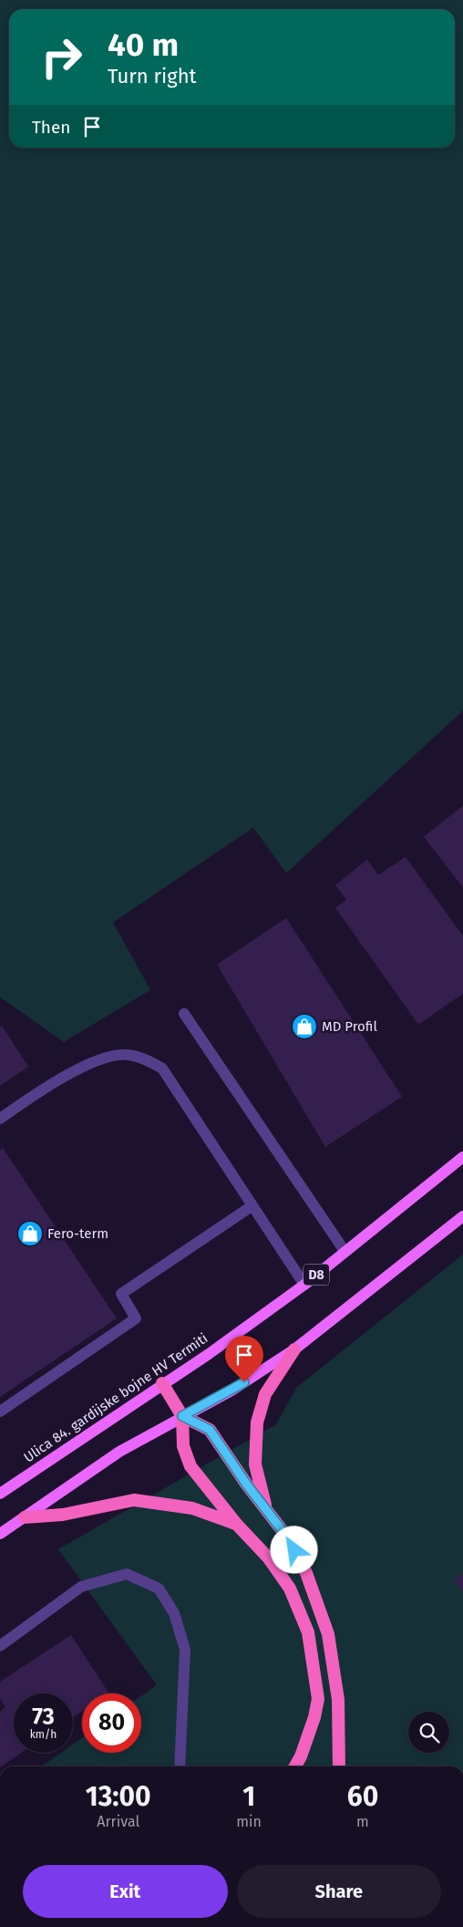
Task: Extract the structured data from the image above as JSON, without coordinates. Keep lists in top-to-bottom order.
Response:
{
  "streets": {
    "main road": ["D8", "Ulica 84. gardijske bojne HV Termiti"]
  },
  "places": {
    "shop": ["MD Profil", "Fero-term"]
  },
  "page": {
    "turn": ["40 m", "Turn right"],
    "then": "Then",
    "speed": "73 km/h",
    "limit": "80",
    "eta": [
      "13:00",
      "Arrival",
      "1",
      "min",
      "60",
      "m"
    ],
    "buttons": ["Exit", "Share"]
  }
}
